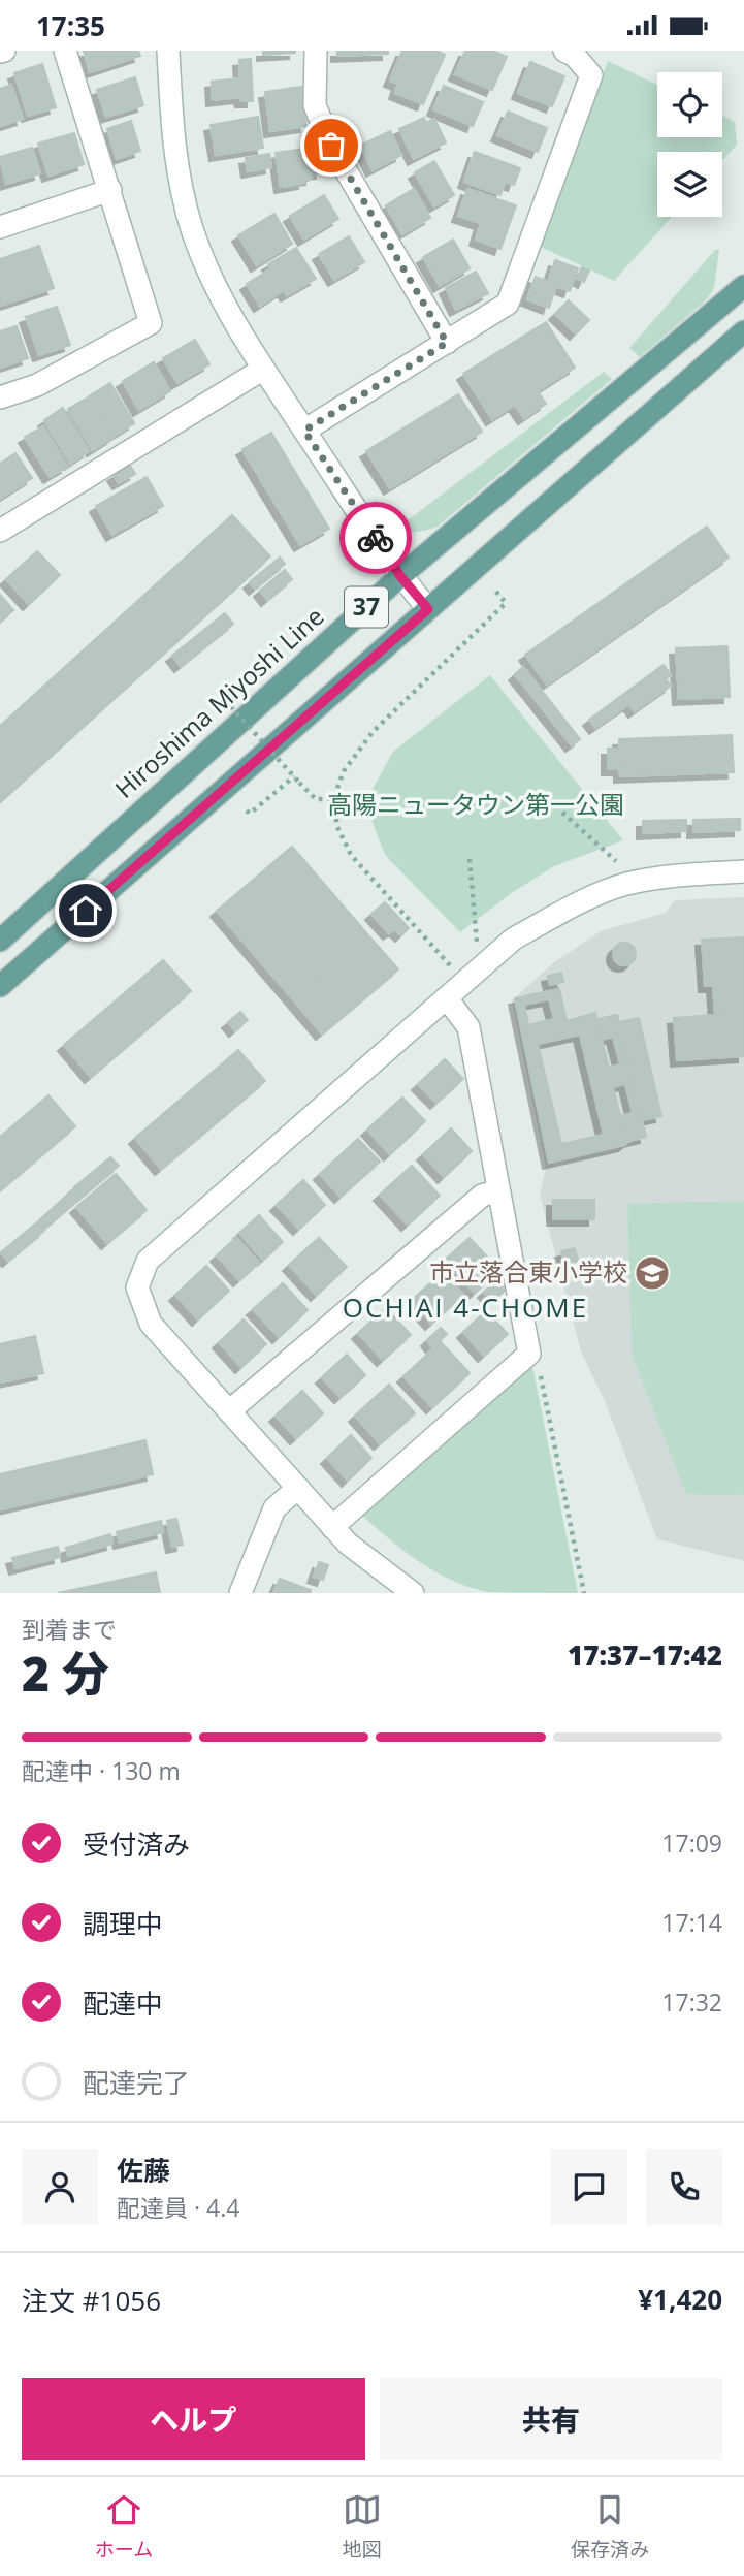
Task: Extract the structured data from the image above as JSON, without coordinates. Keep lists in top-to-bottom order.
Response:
{
  "streets": {
    "main road": ["37", "Hiroshima Miyoshi Line"]
  },
  "districts": ["OCHIAI 4-CHOME"],
  "parks": ["高陽ニュータウン第一公園"],
  "places": {
    "school or university": ["市立落合東小学校"]
  },
  "page": {
    "status": "17:35",
    "heading": ["2 分", "到着まで", "17:37–17:42"],
    "panel": [
      "佐藤",
      "配達員 · 4.4",
      "注文 #1056",
      "¥1,420"
    ],
    "bar": "配達中 · 130 m",
    "list": [
      ["受付済み", "17:09"],
      ["調理中", "17:14"],
      ["配達中", "17:32"],
      "配達完了"
    ],
    "buttons": ["ヘルプ", "共有"],
    "tabs": ["ホーム", "地図", "保存済み"]
  }
}
